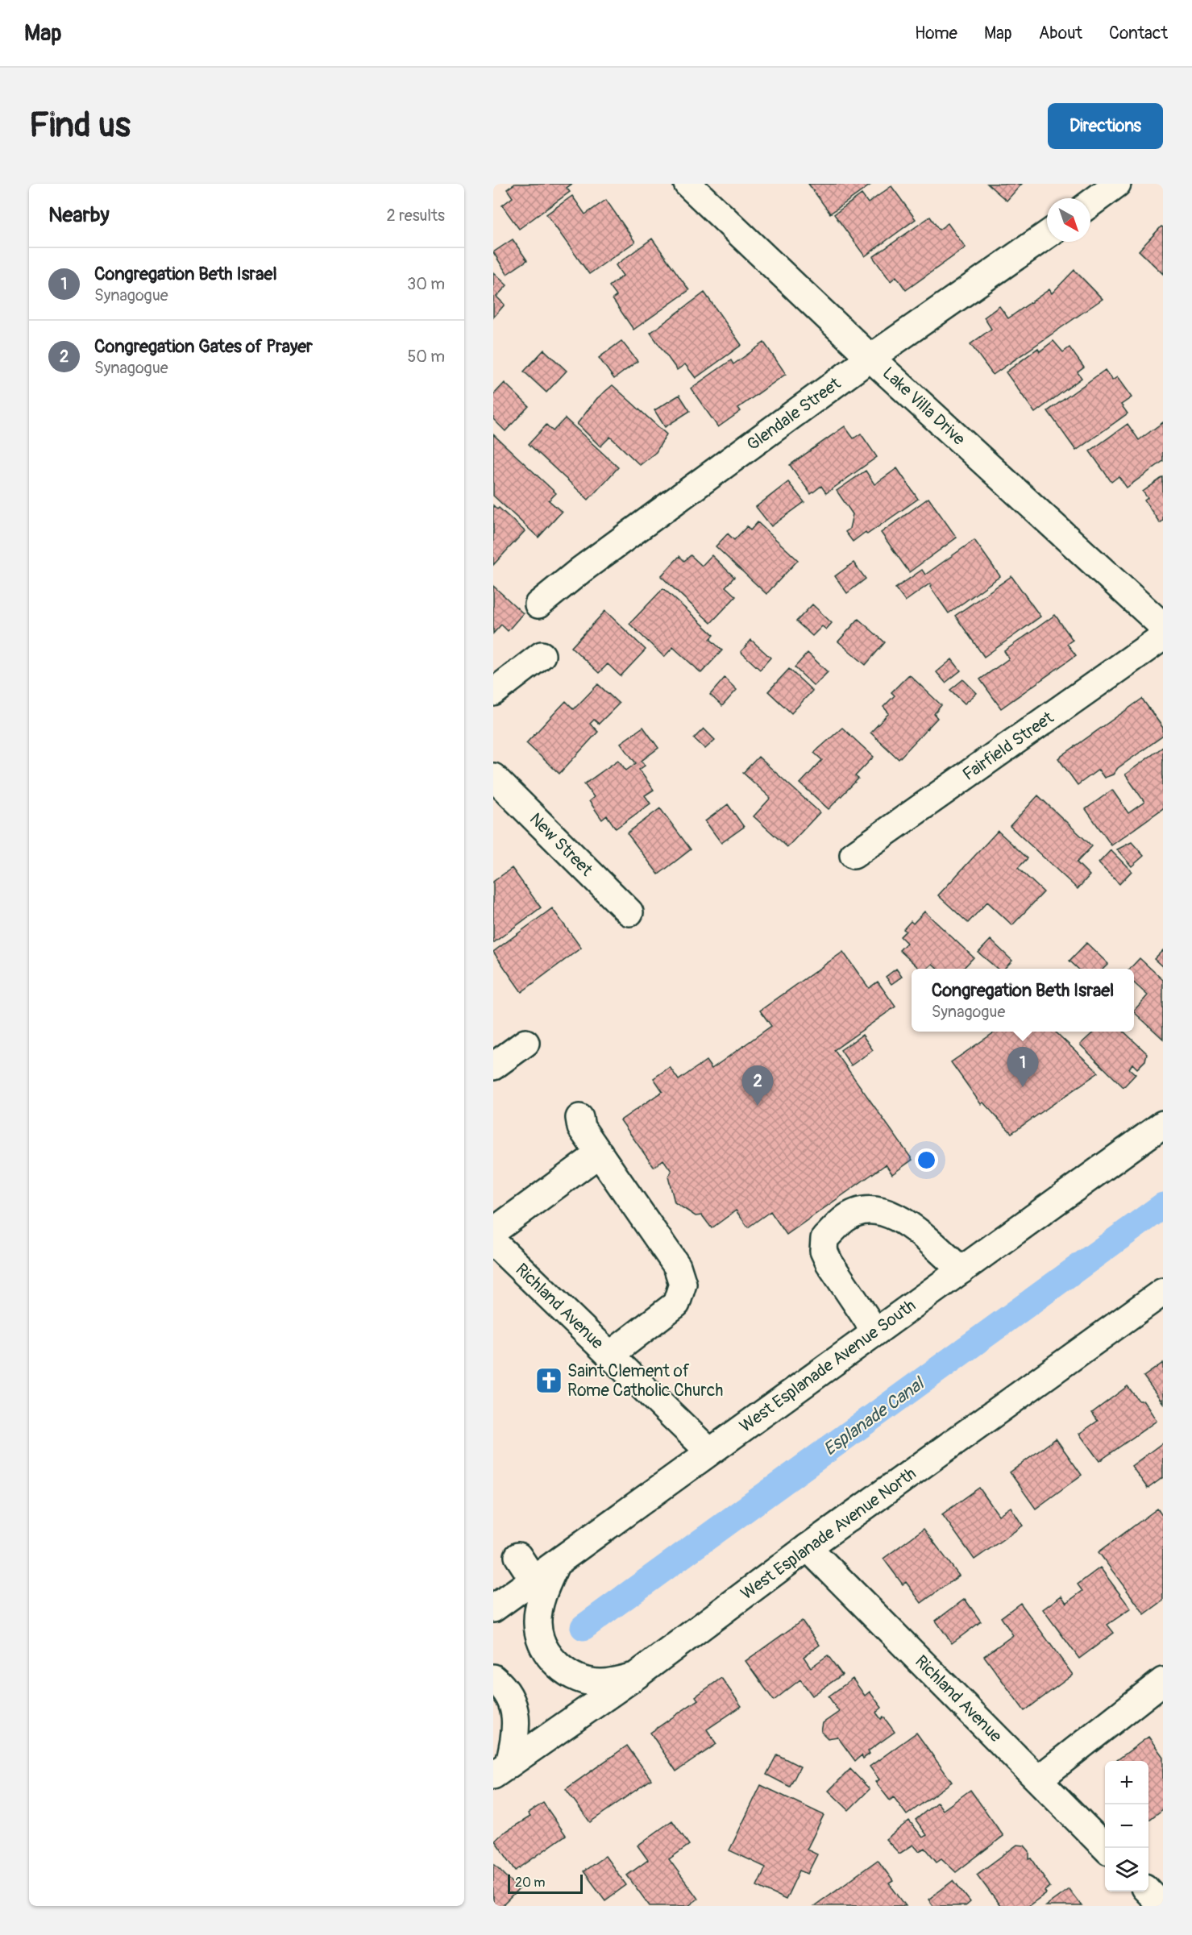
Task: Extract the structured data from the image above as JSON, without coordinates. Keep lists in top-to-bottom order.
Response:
{
  "streets": {
    "street": [
      "Lake Villa Drive",
      "Glendale Street",
      "Fairfield Street",
      "New Street",
      "Richland Avenue",
      "West Esplanade Avenue South",
      "West Esplanade Avenue North"
    ]
  },
  "crossings": [
    ["Lake Villa Drive", "Glendale Street"],
    ["Richland Avenue", "West Esplanade Avenue South"],
    ["Richland Avenue", "West Esplanade Avenue North"]
  ],
  "water": ["Esplanade Canal"],
  "places": {
    "church": ["Saint Clement of Rome Catholic Church"]
  },
  "scale_bar": "20 m",
  "north": "bottom right",
  "page": {
    "header": "Map",
    "nav": [
      "Home",
      "Map",
      "About",
      "Contact"
    ],
    "buttons": "Directions",
    "title": "Find us",
    "heading": ["Nearby", "2 results"],
    "list": [
      {
        "mark": "1",
        "name": "Congregation Beth Israel",
        "note": "Synagogue",
        "value": "30 m"
      },
      {
        "mark": "2",
        "name": "Congregation Gates of Prayer",
        "note": "Synagogue",
        "value": "50 m"
      }
    ],
    "popup": ["Congregation Beth Israel", "Synagogue"],
    "pins": ["1", "2"],
    "map_buttons": ["+", "−"],
    "scale": "20 m"
  }
}
